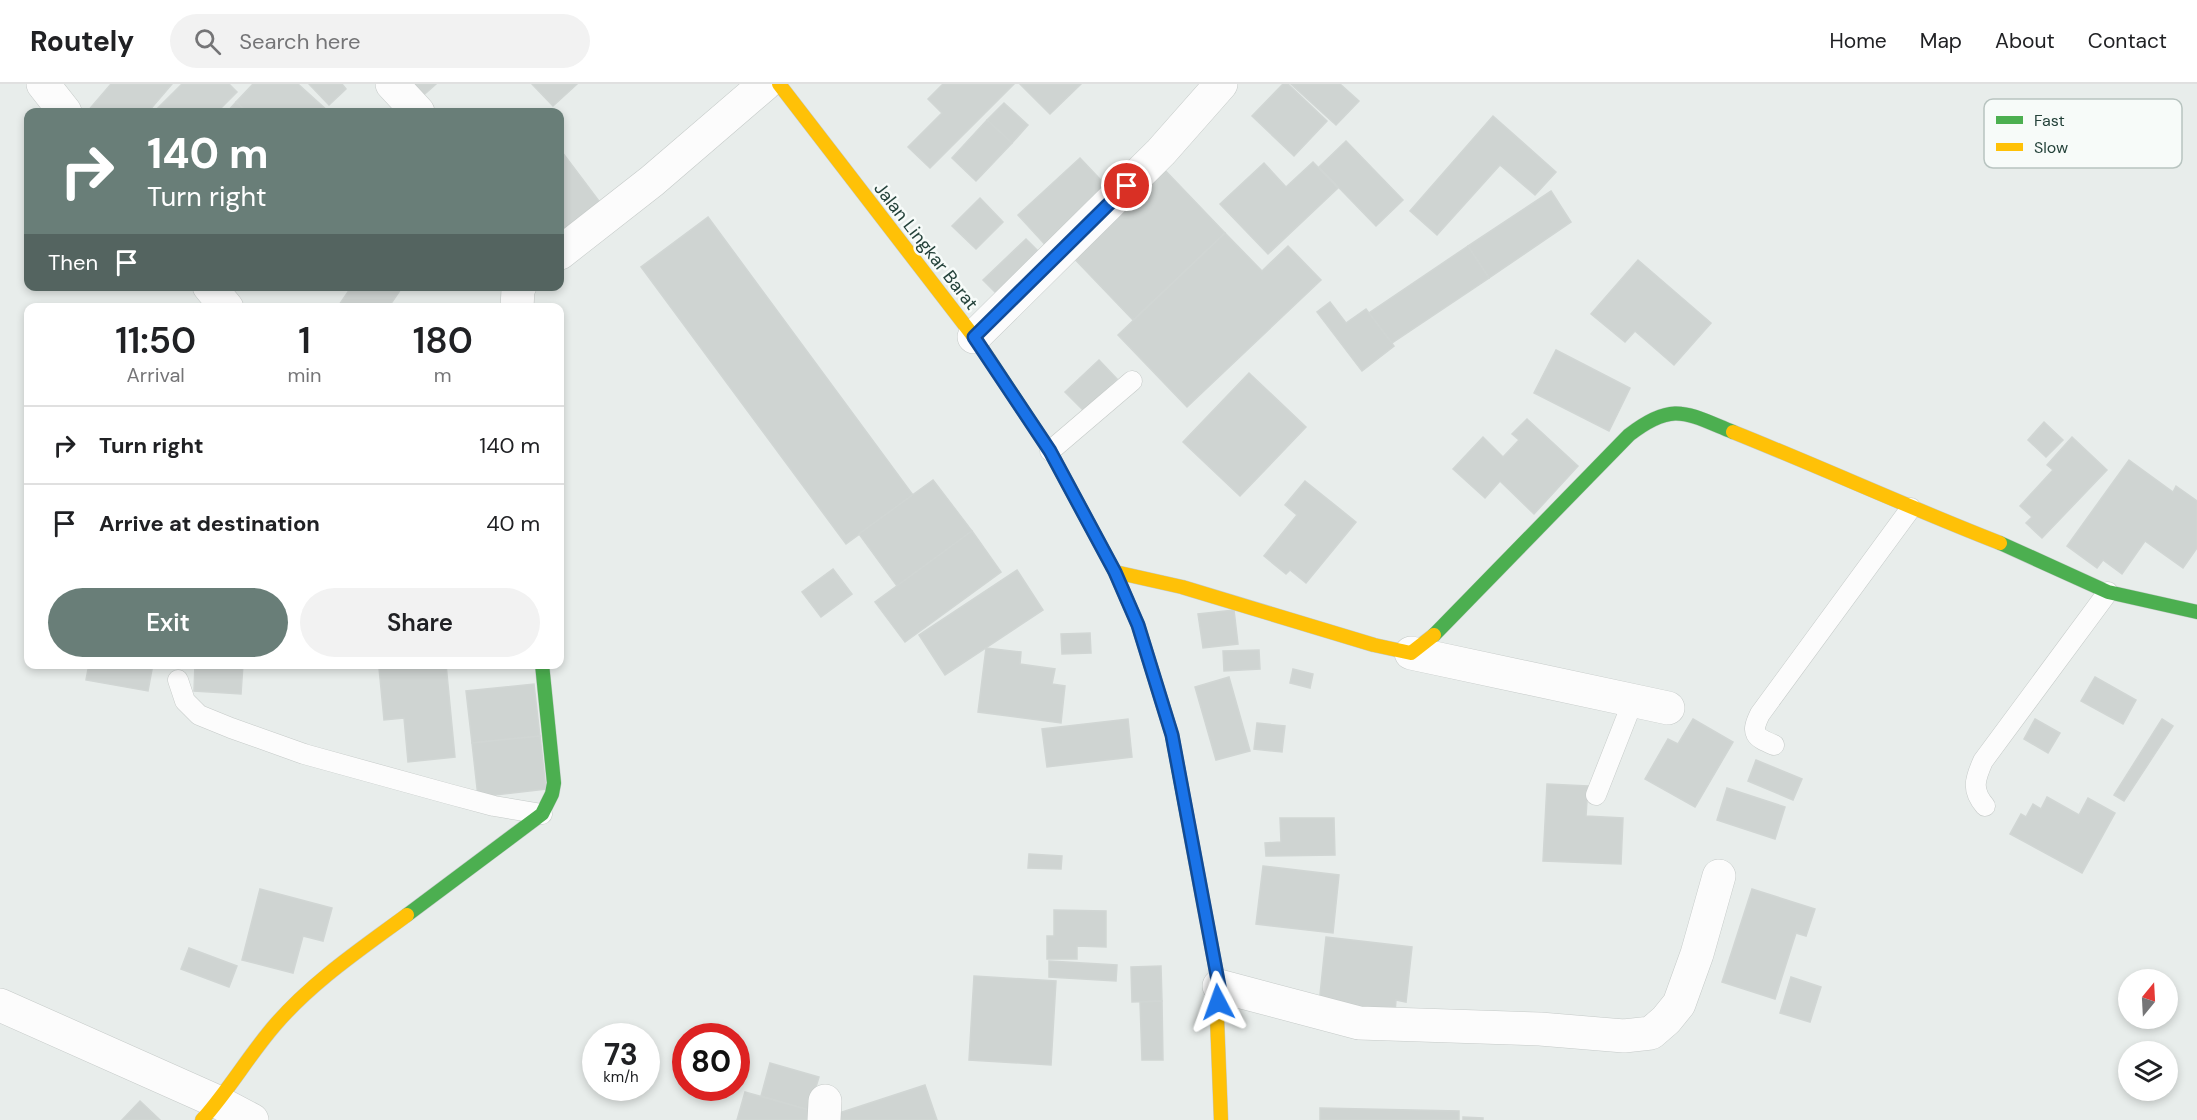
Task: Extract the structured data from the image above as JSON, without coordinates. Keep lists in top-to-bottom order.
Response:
{
  "streets": {
    "main road": ["Jalan Lingkar Barat"]
  },
  "legend": ["Fast", "Slow"],
  "north": "top",
  "page": {
    "header": "Routely",
    "search": "Search here",
    "nav": [
      "Home",
      "Map",
      "About",
      "Contact"
    ],
    "turn": ["140 m", "Turn right"],
    "then": "Then",
    "eta": [
      "11:50",
      "Arrival",
      "1",
      "min",
      "180",
      "m"
    ],
    "list": [
      {
        "name": "Turn right",
        "value": "140 m"
      },
      {
        "name": "Arrive at destination",
        "value": "40 m"
      }
    ],
    "buttons": ["Exit", "Share"],
    "speed": "73 km/h",
    "limit": "80"
  }
}
